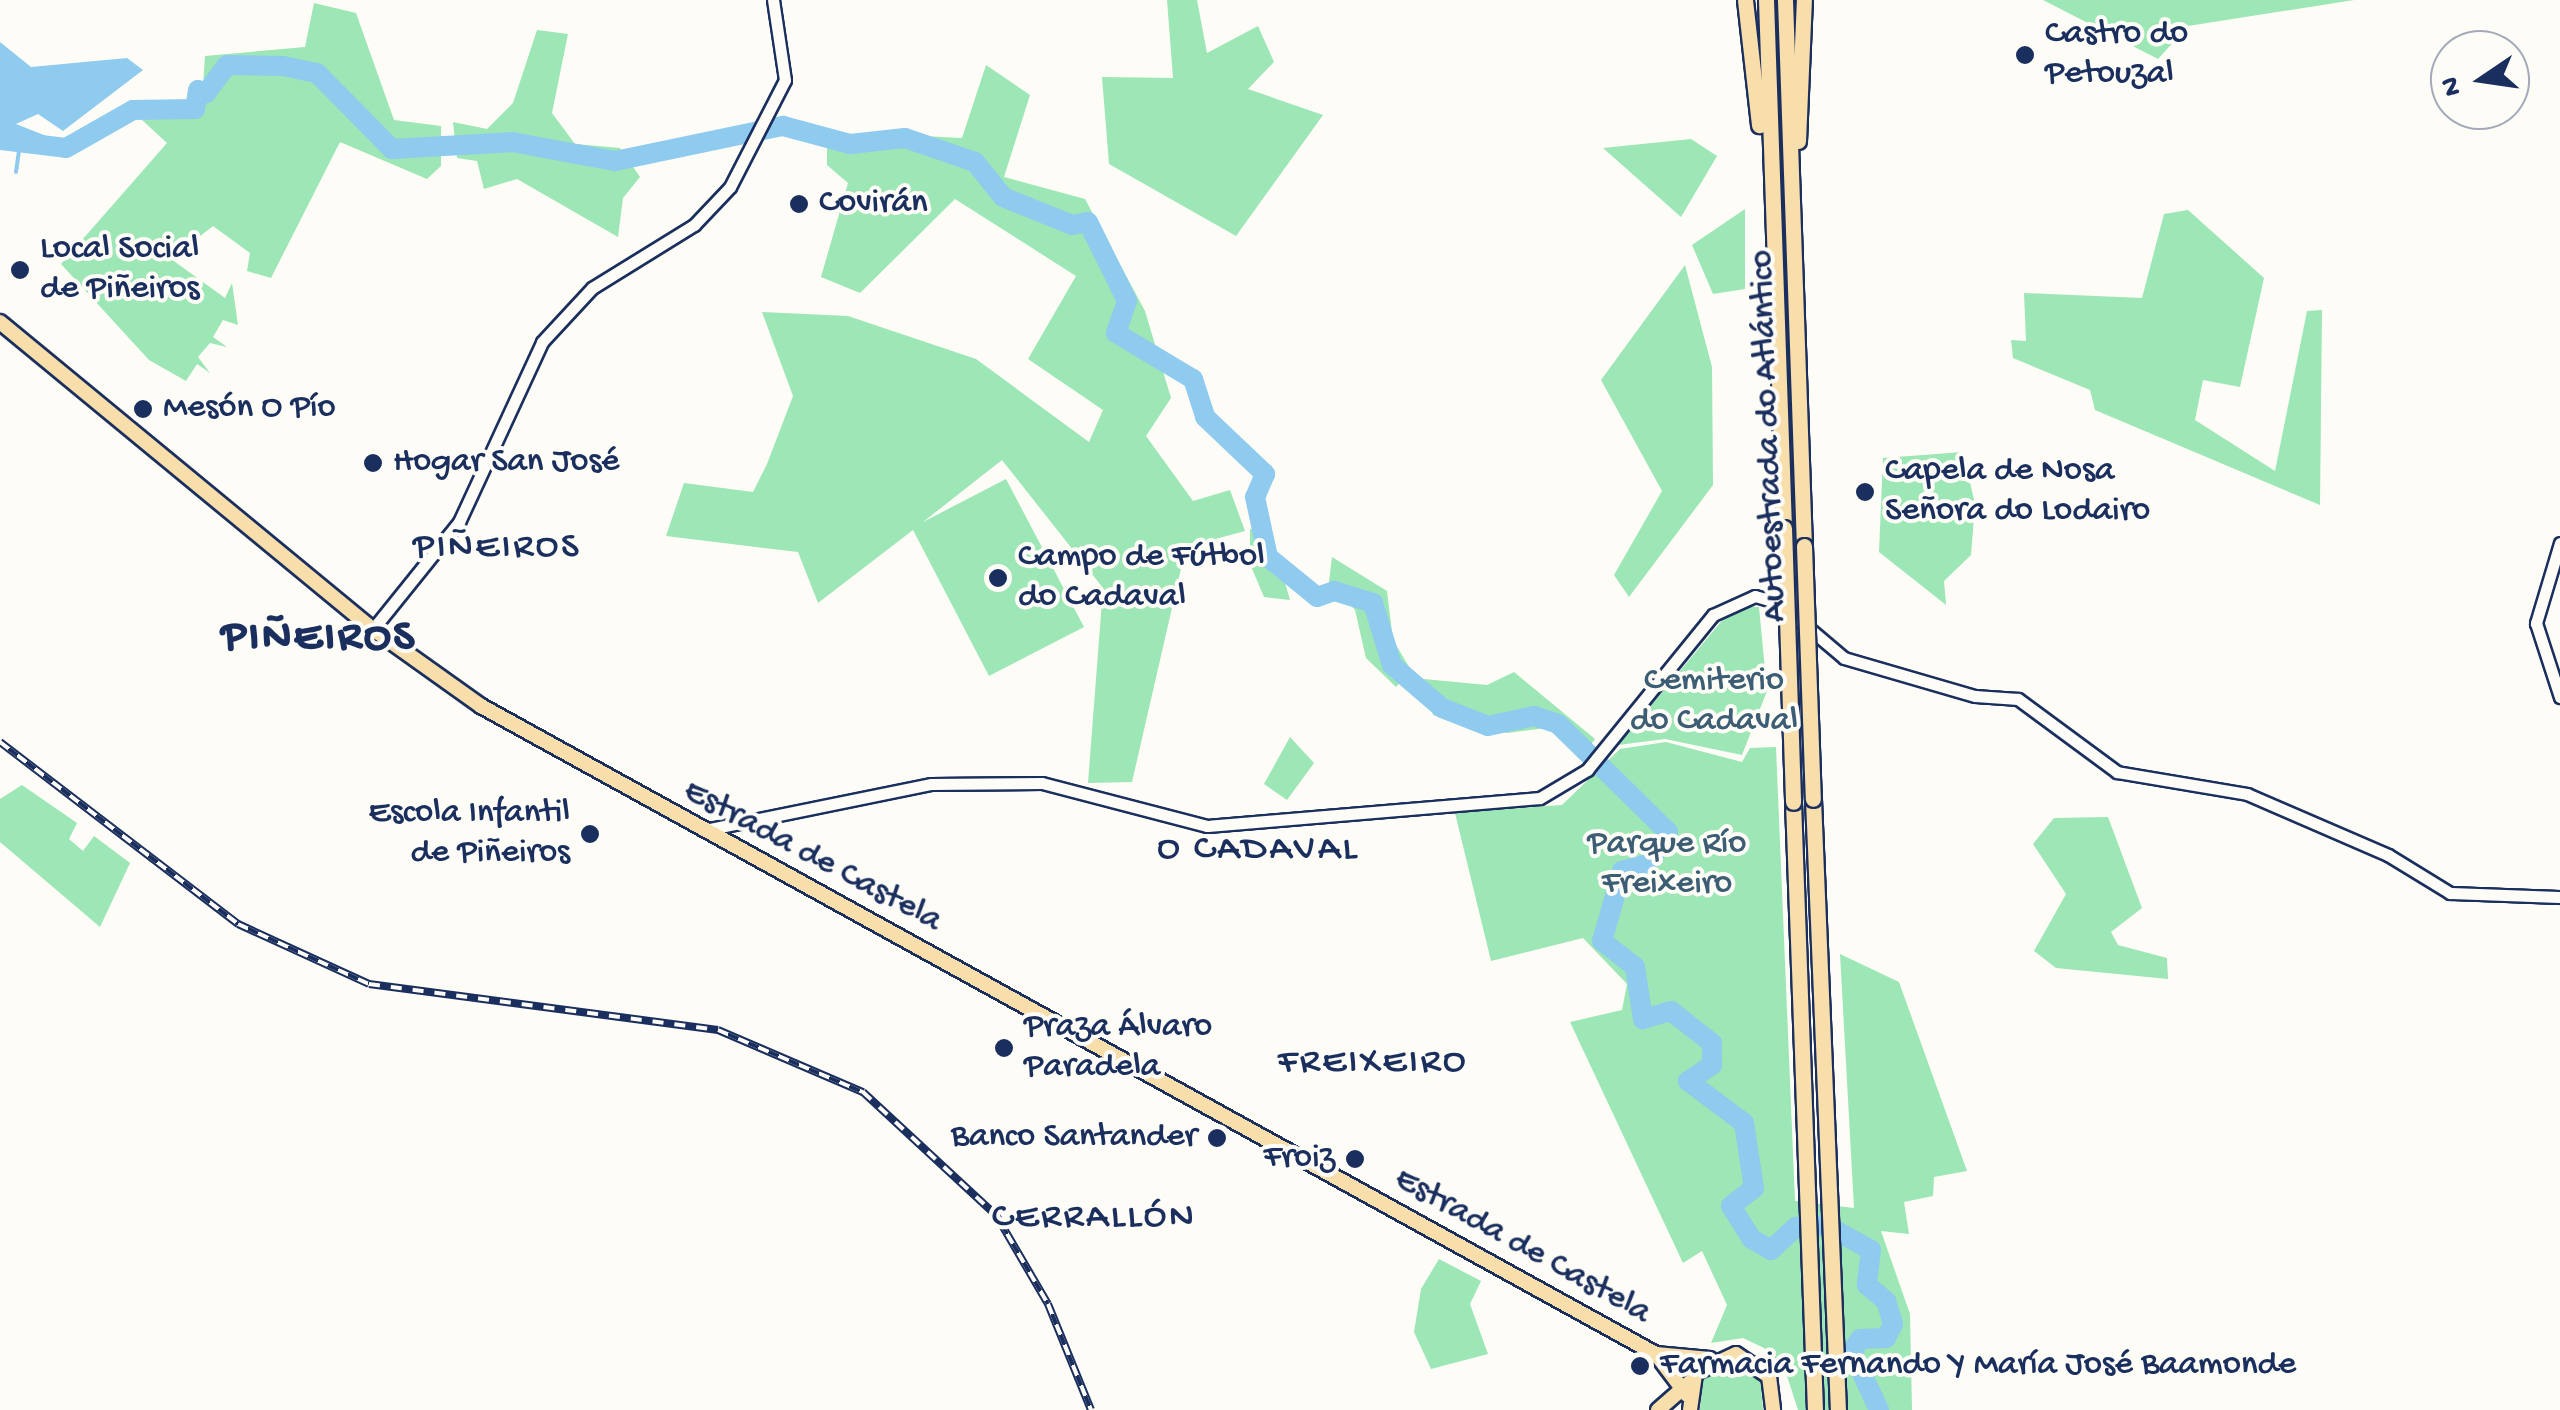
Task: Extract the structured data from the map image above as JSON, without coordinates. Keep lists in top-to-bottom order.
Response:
{
  "streets": {
    "highway": ["Autoestrada do Atlántico"],
    "main road": ["Estrada de Castela"]
  },
  "districts": [
    "PIÑEIROS",
    "PIÑEIROS",
    "O CADAVAL",
    "FREIXEIRO",
    "CERRALLÓN"
  ],
  "parks": ["Cemiterio do Cadaval", "Parque Río Freixeiro"],
  "places": [
    "Castro do Petouzal",
    "Covirán",
    "Local Social de Piñeiros",
    "Mesón O Pío",
    "Hogar San José",
    "Capela de Nosa Señora do Lodairo",
    "Campo de Fútbol do Cadaval",
    "Escola Infantil de Piñeiros",
    "Praza Álvaro Paradela",
    "Banco Santander",
    "Froiz",
    "Farmacia Fernando Y María José Baamonde"
  ],
  "north": "left"
}
